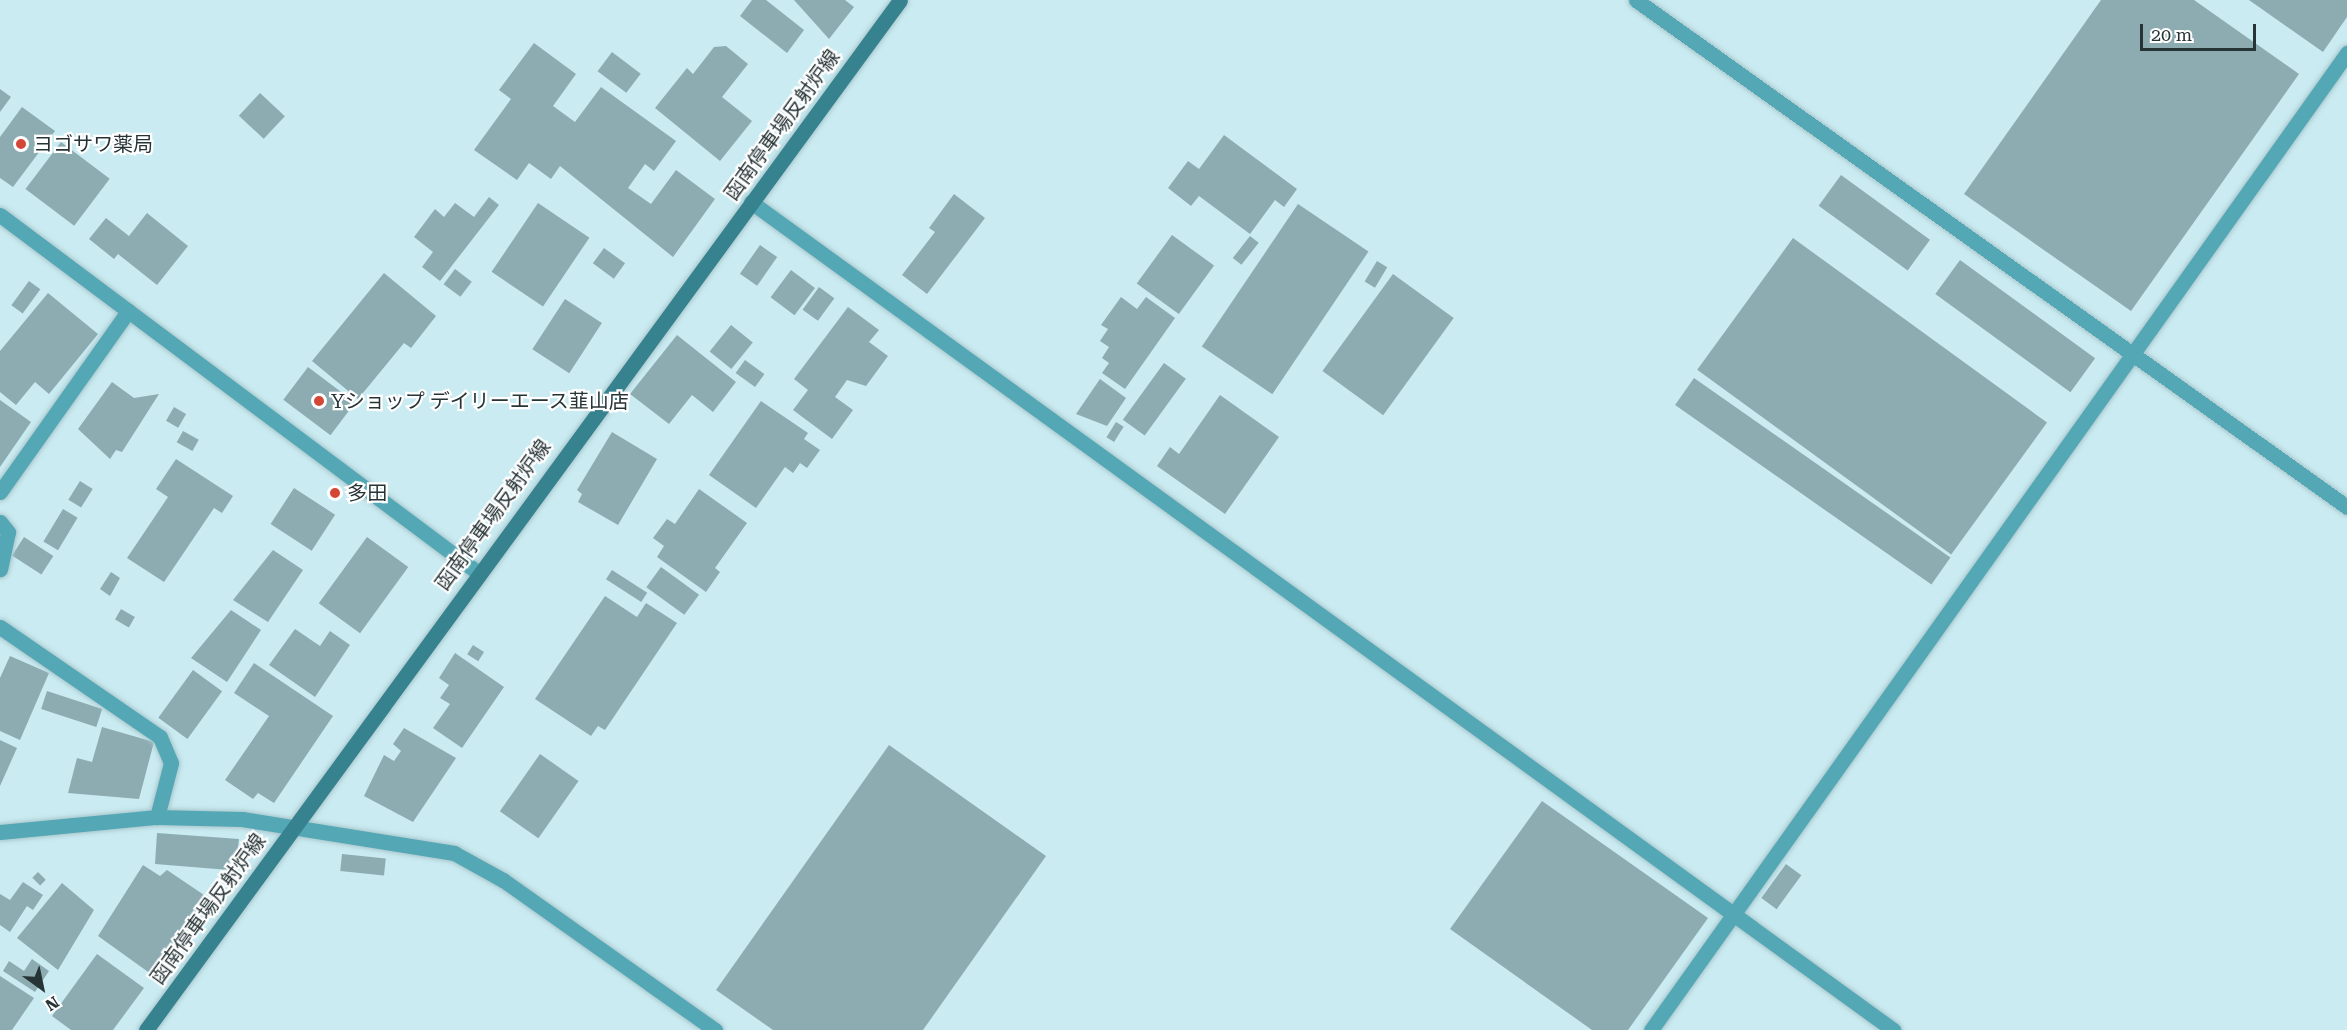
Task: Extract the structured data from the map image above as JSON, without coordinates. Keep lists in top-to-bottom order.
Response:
{
  "streets": {
    "main road": ["函南停車場反射炉線"]
  },
  "places": ["ヨゴサワ薬局", "Yショップ デイリーエース韮山店", "多田"],
  "scale_bar": "20 m",
  "north": "bottom right"
}
